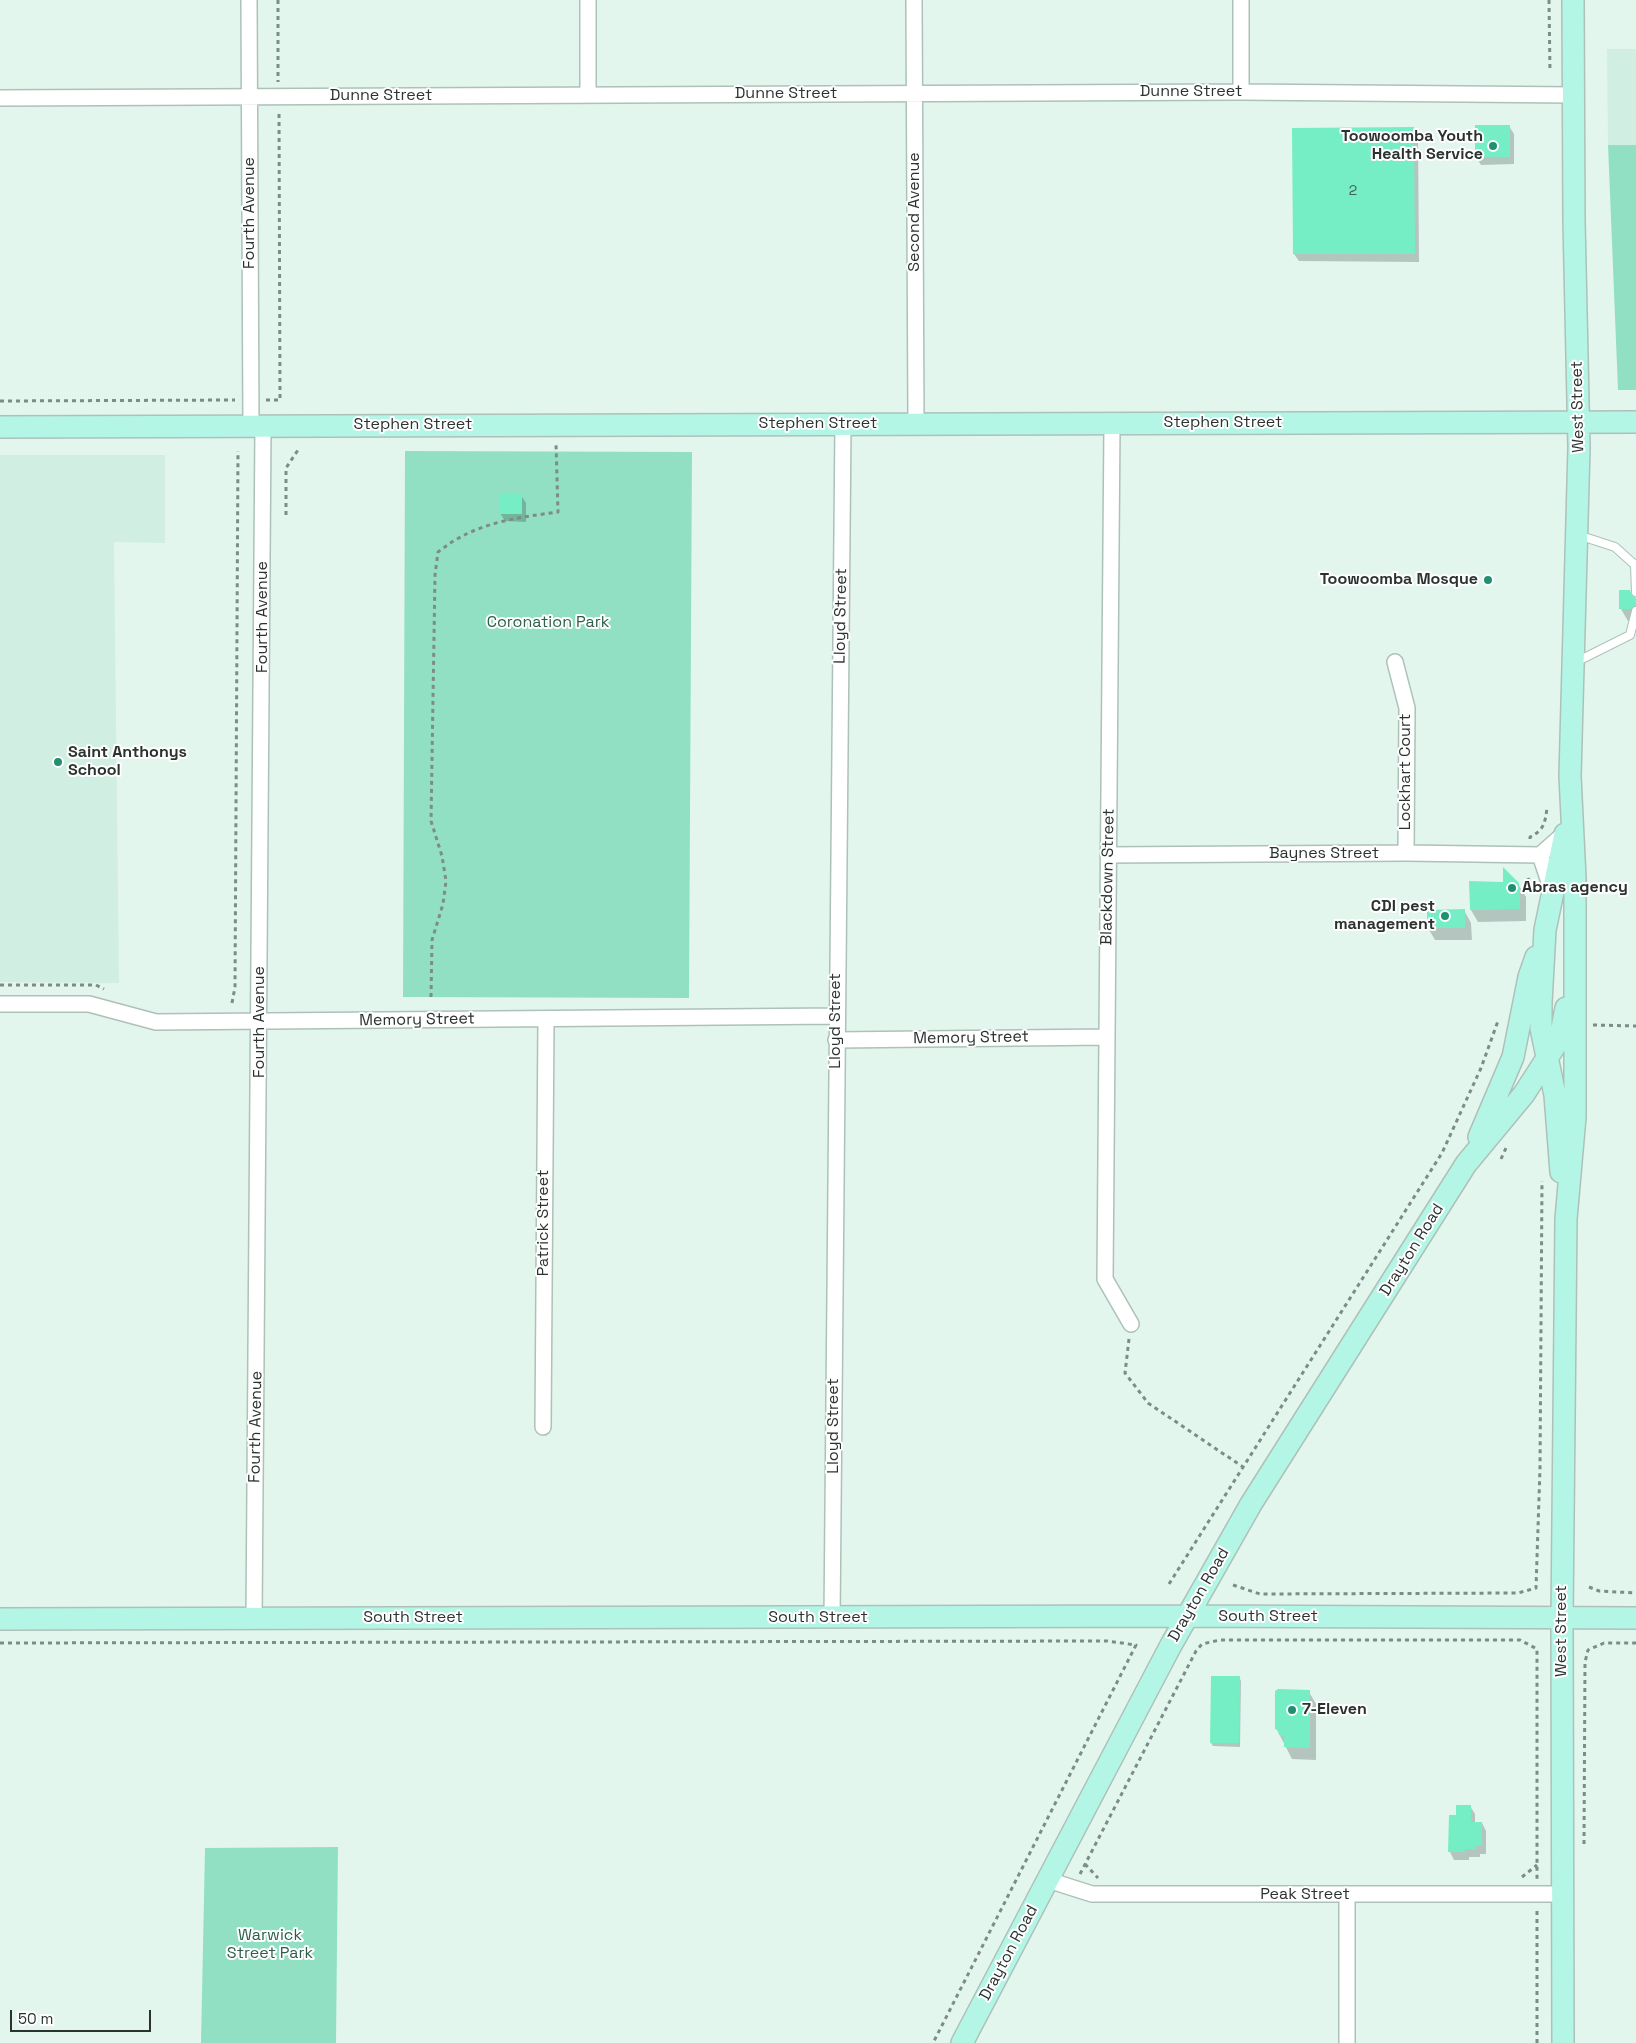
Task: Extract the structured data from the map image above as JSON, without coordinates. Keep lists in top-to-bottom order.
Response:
{
  "streets": {
    "main road": [
      "West Street",
      "Stephen Street",
      "Drayton Road",
      "South Street"
    ],
    "street": [
      "Dunne Street",
      "Second Avenue",
      "Fourth Avenue",
      "Lloyd Street",
      "Lockhart Court",
      "Baynes Street",
      "Blackdown Street",
      "Memory Street",
      "Patrick Street",
      "Peak Street"
    ]
  },
  "crossings": [
    ["Dunne Street", "Second Avenue"],
    ["Dunne Street", "Fourth Avenue"],
    ["Dunne Street", "West Street"],
    ["Second Avenue", "Stephen Street"],
    ["Fourth Avenue", "Stephen Street"],
    ["Fourth Avenue", "Memory Street"],
    ["Fourth Avenue", "South Street"],
    ["West Street", "Stephen Street"],
    ["West Street", "South Street"],
    ["West Street", "Peak Street"],
    ["Stephen Street", "Lloyd Street"],
    ["Stephen Street", "Blackdown Street"],
    ["Lloyd Street", "Memory Street"],
    ["Lloyd Street", "South Street"],
    ["Lockhart Court", "Baynes Street"],
    ["Baynes Street", "Blackdown Street"],
    ["Blackdown Street", "Memory Street"],
    ["Memory Street", "Patrick Street"],
    ["Drayton Road", "South Street"],
    ["Drayton Road", "Peak Street"]
  ],
  "parks": ["Coronation Park", "Warwick Street Park"],
  "places": [
    "Toowoomba Youth Health Service",
    "Toowoomba Mosque",
    "Saint Anthonys School",
    "Abras agency",
    "CDI pest management",
    "7-Eleven"
  ],
  "house_numbers": ["2"],
  "scale_bar": "50 m"
}
